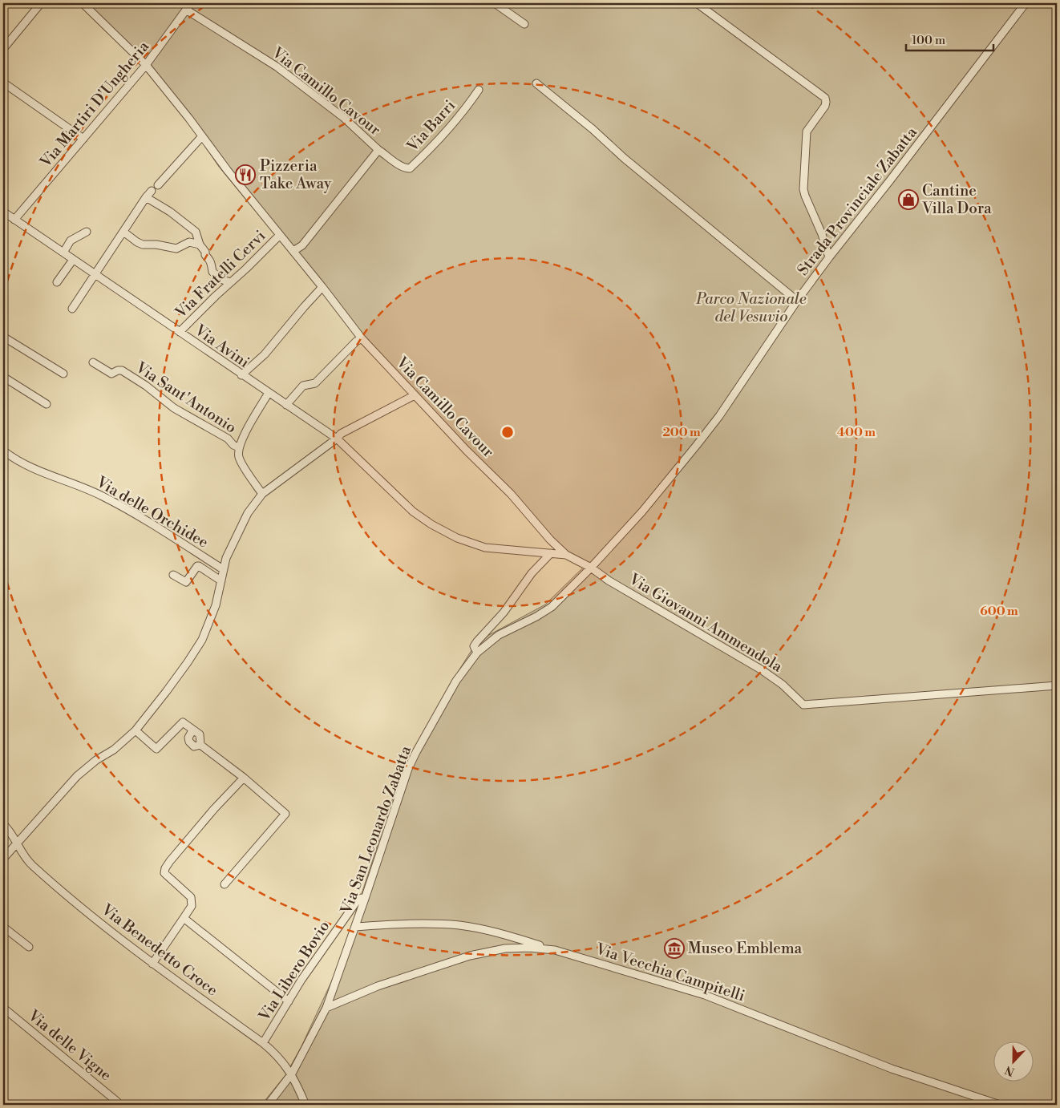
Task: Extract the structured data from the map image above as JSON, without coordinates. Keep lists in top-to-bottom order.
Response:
{
  "streets": {
    "street": [
      "Via Camillo Cavour",
      "Via Martiri D'Ungheria",
      "Via Barri",
      "Strada Provinciale Zabatta",
      "Via Fratelli Cervi",
      "Via Avini",
      "Via Sant'Antonio",
      "Via delle Orchidee",
      "Via Giovanni Ammendola",
      "Via San Leonardo Zabatta",
      "Via Benedetto Croce",
      "Via Libero Bovio",
      "Via Vecchia Campitelli",
      "Via delle Vigne"
    ]
  },
  "crossings": [
    ["Via Camillo Cavour", "Via Martiri D'Ungheria"],
    ["Via Camillo Cavour", "Via Barri"],
    ["Via Camillo Cavour", "Strada Provinciale Zabatta"],
    ["Via Camillo Cavour", "Via Fratelli Cervi"],
    ["Via Camillo Cavour", "Via Avini"],
    ["Via Camillo Cavour", "Via Giovanni Ammendola"],
    ["Via Camillo Cavour", "Via San Leonardo Zabatta"],
    ["Via Martiri D'Ungheria", "Via Avini"],
    ["Strada Provinciale Zabatta", "Via Giovanni Ammendola"],
    ["Strada Provinciale Zabatta", "Via San Leonardo Zabatta"],
    ["Via Fratelli Cervi", "Via Avini"],
    ["Via Giovanni Ammendola", "Via San Leonardo Zabatta"],
    ["Via San Leonardo Zabatta", "Via Benedetto Croce"],
    ["Via San Leonardo Zabatta", "Via Libero Bovio"],
    ["Via San Leonardo Zabatta", "Via Vecchia Campitelli"],
    ["Via Benedetto Croce", "Via Libero Bovio"]
  ],
  "parks": ["Parco Nazionale del Vesuvio"],
  "places": {
    "restaurant": ["Pizzeria Take Away"],
    "shop": ["Cantine Villa Dora"],
    "museum": ["Museo Emblema"]
  },
  "scale_bar": "100 m",
  "north": "bottom",
  "rings": ["200 m", "400 m", "600 m"]
}
